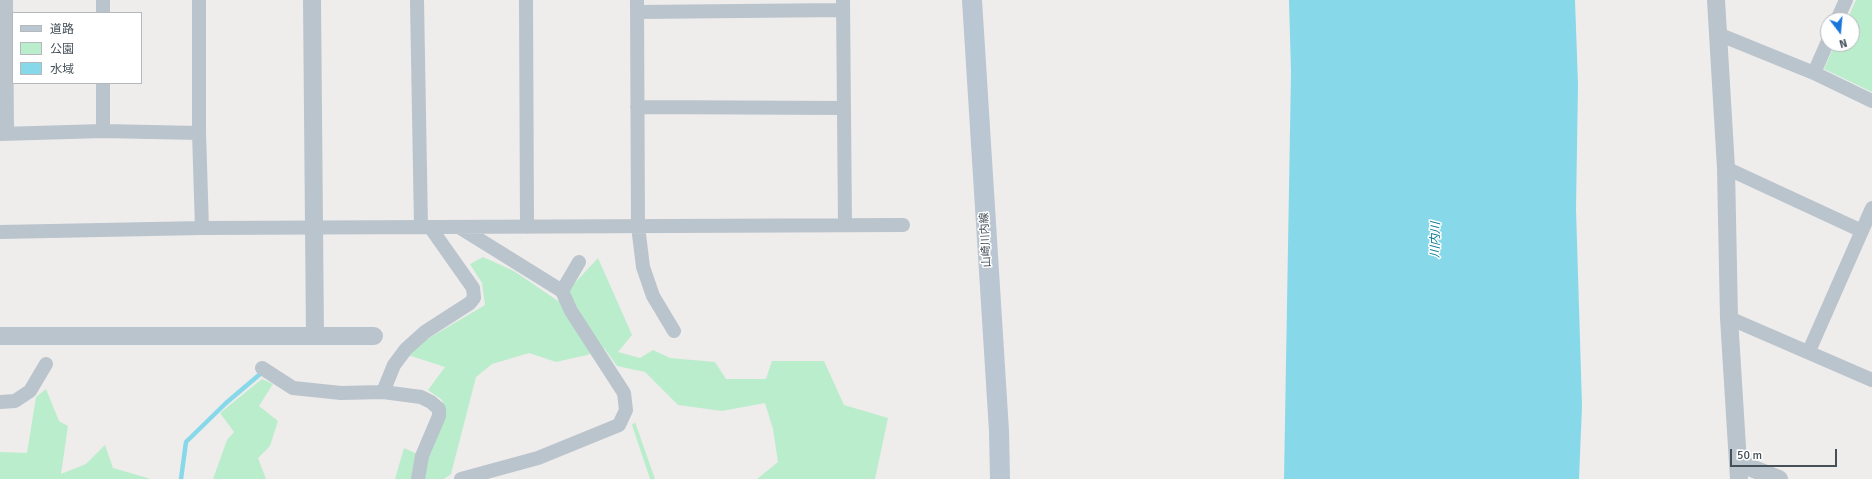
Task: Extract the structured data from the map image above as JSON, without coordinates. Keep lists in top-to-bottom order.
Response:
{
  "streets": {
    "main road": ["山崎川内線"]
  },
  "water": ["川内川"],
  "legend": ["道路", "公園", "水域"],
  "scale_bar": "50 m",
  "north": "bottom"
}
